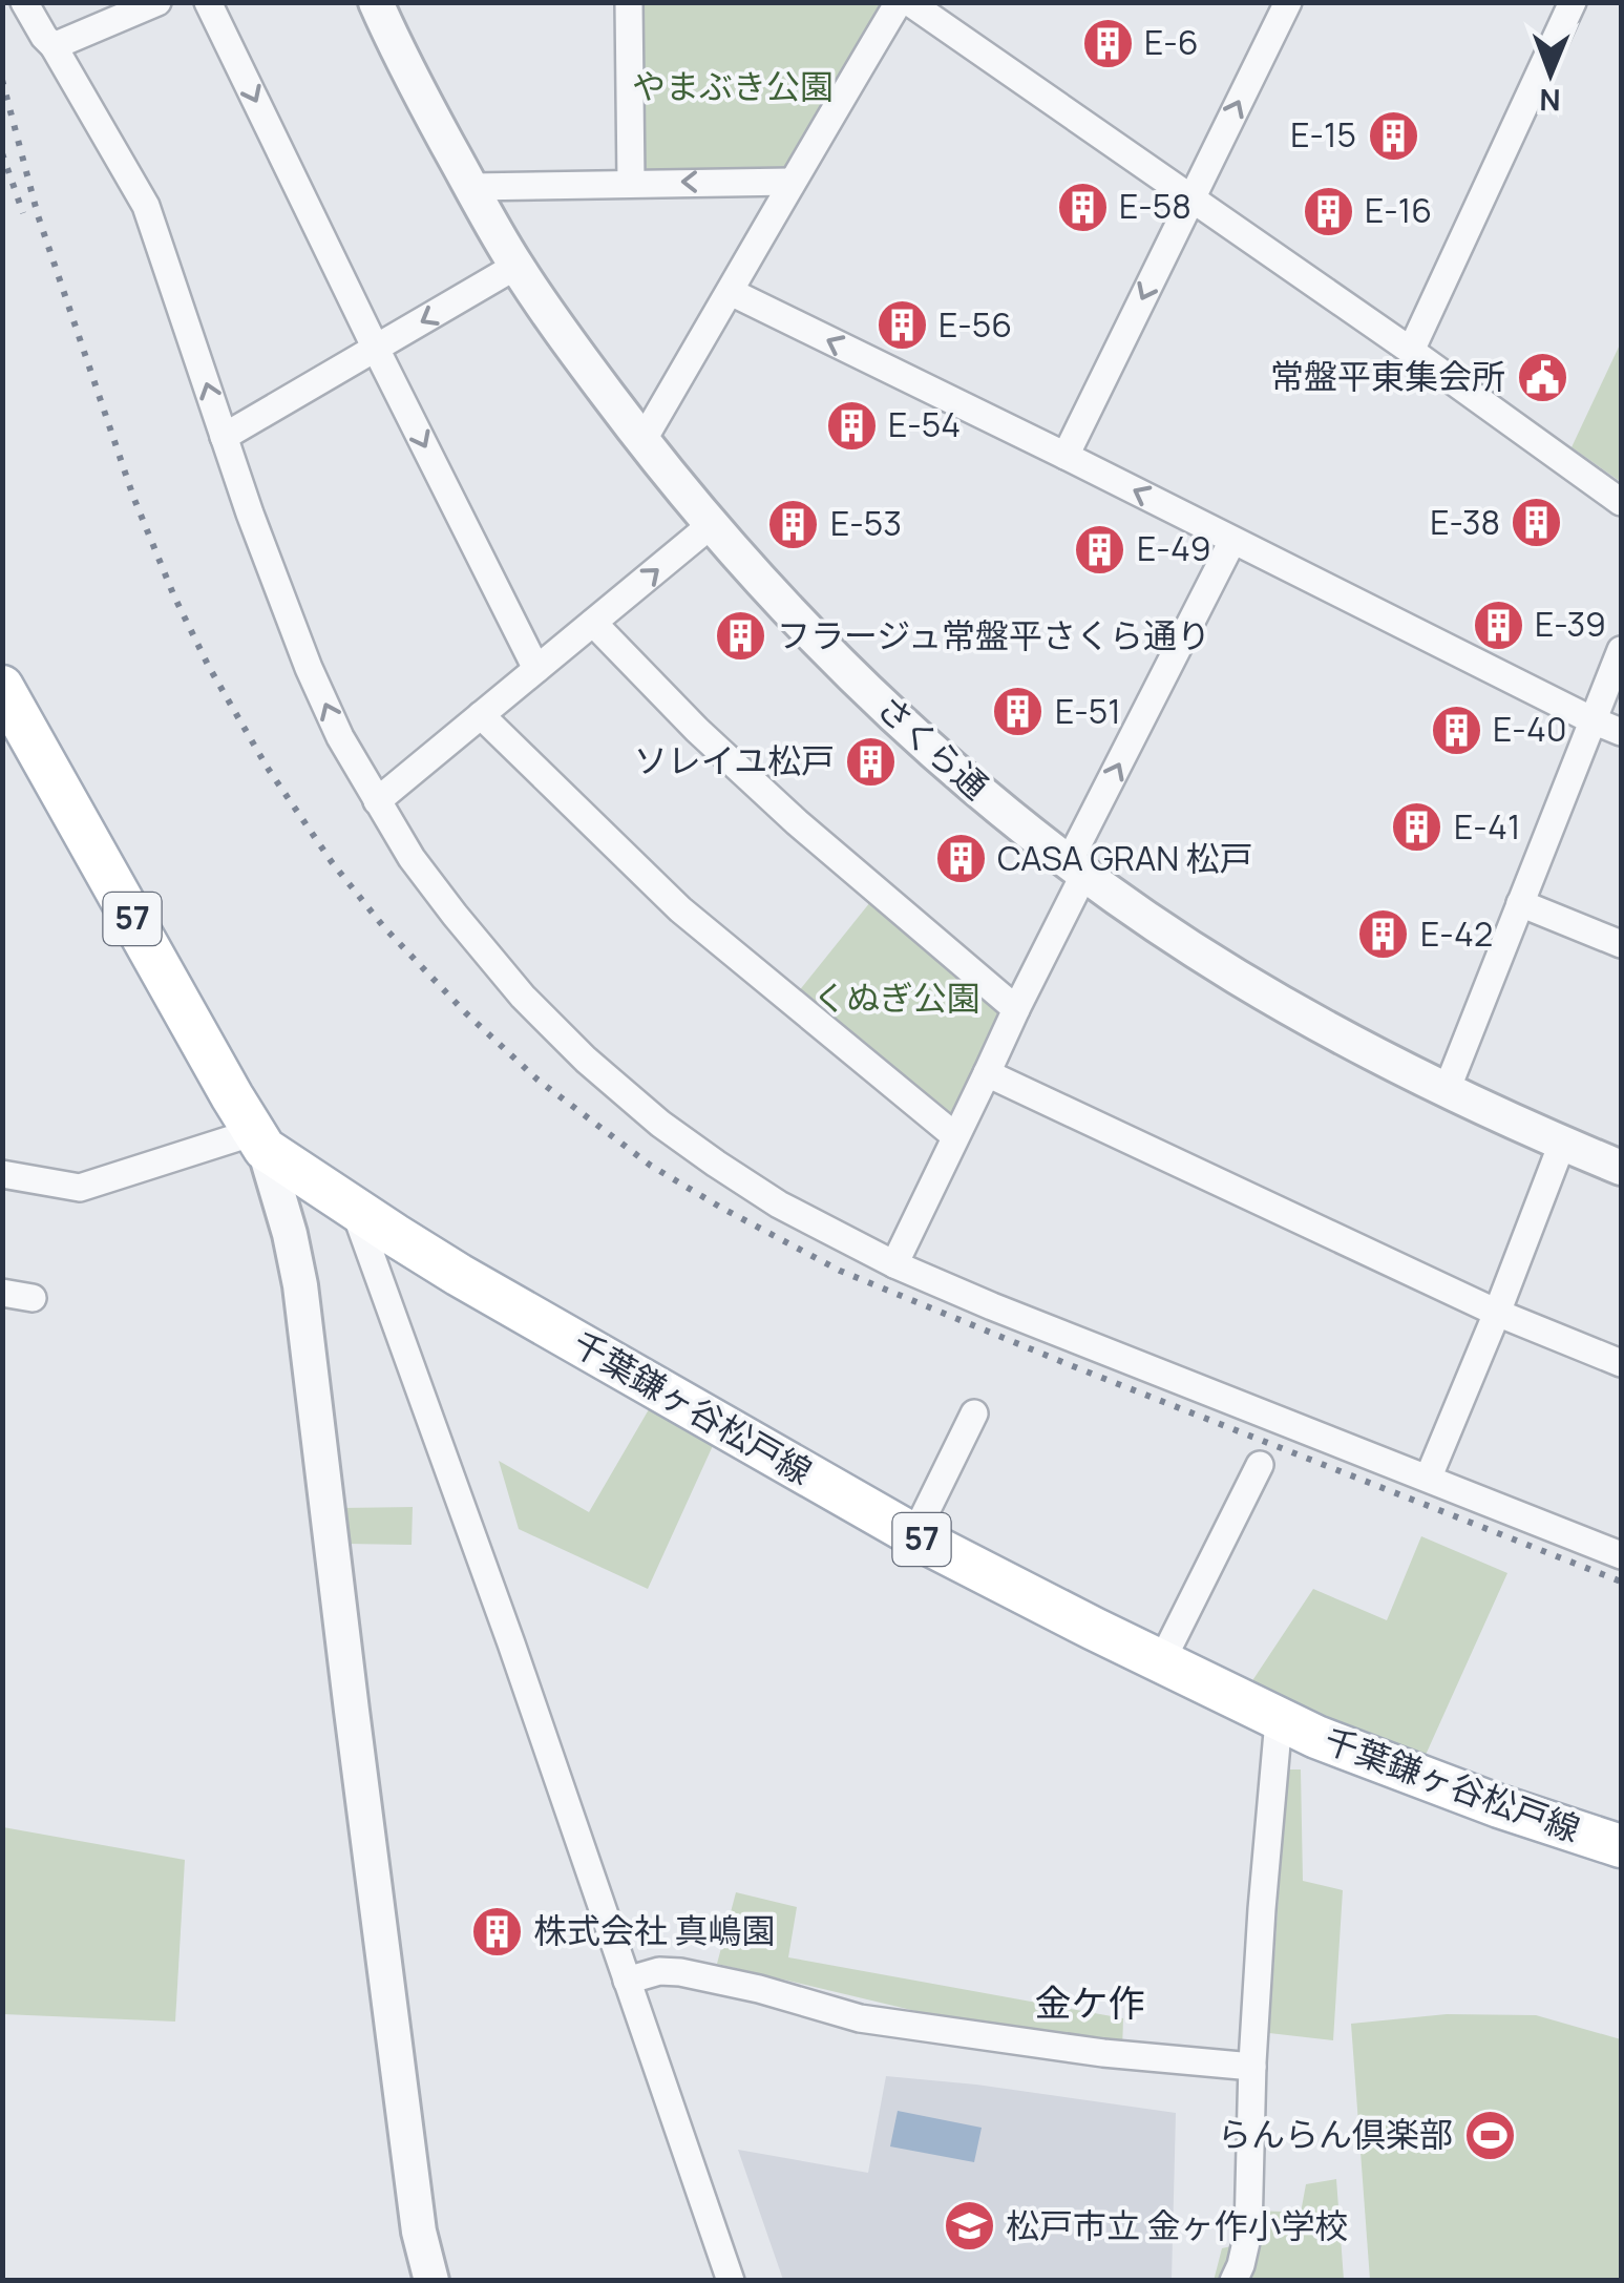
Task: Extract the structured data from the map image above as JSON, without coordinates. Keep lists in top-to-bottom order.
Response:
{
  "streets": {
    "main road": ["57", "千葉鎌ヶ谷松戸線"],
    "street": ["さくら通"]
  },
  "districts": ["金ケ作"],
  "parks": ["やまぶき公園", "くぬぎ公園"],
  "places": {
    "building": [
      "E-6",
      "E-15",
      "E-58",
      "E-16",
      "E-56",
      "E-54",
      "E-38",
      "E-53",
      "E-49",
      "E-39",
      "フラージュ常盤平さくら通り",
      "E-51",
      "E-40",
      "ソレイユ松戸",
      "E-41",
      "CASA GRAN 松戸",
      "E-42",
      "株式会社 真嶋園"
    ],
    "public building": ["常盤平東集会所"],
    "sports": ["らんらん倶楽部"],
    "school or university": ["松戸市立 金ヶ作小学校"]
  },
  "north": "bottom"
}
